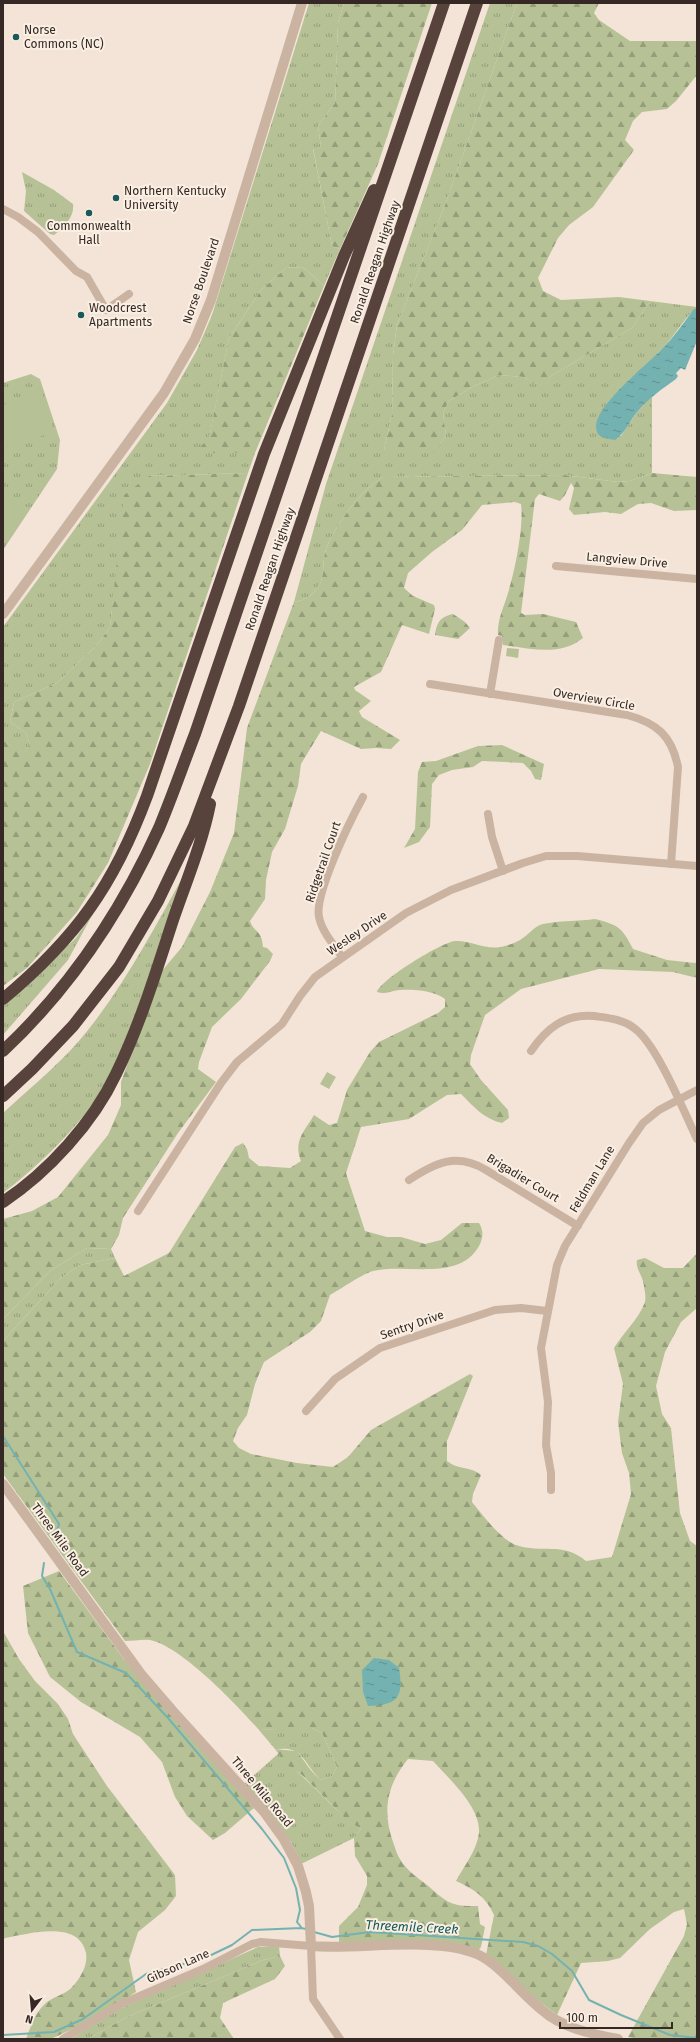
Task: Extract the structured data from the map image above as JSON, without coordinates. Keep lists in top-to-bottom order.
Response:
{
  "streets": {
    "highway": ["Ronald Reagan Highway"],
    "street": [
      "Norse Boulevard",
      "Langview Drive",
      "Overview Circle",
      "Ridgetrail Court",
      "Wesley Drive",
      "Brigadier Court",
      "Feldman Lane",
      "Sentry Drive",
      "Three Mile Road",
      "Gibson Lane"
    ]
  },
  "crossings": [
    ["Overview Circle", "Wesley Drive"],
    ["Ridgetrail Court", "Wesley Drive"],
    ["Brigadier Court", "Feldman Lane"],
    ["Feldman Lane", "Sentry Drive"],
    ["Three Mile Road", "Gibson Lane"]
  ],
  "water": ["Threemile Creek"],
  "places": [
    "Norse Commons (NC)",
    "Northern Kentucky University",
    "Commonwealth Hall",
    "Woodcrest Apartments"
  ],
  "scale_bar": "100 m",
  "north": "bottom"
}
